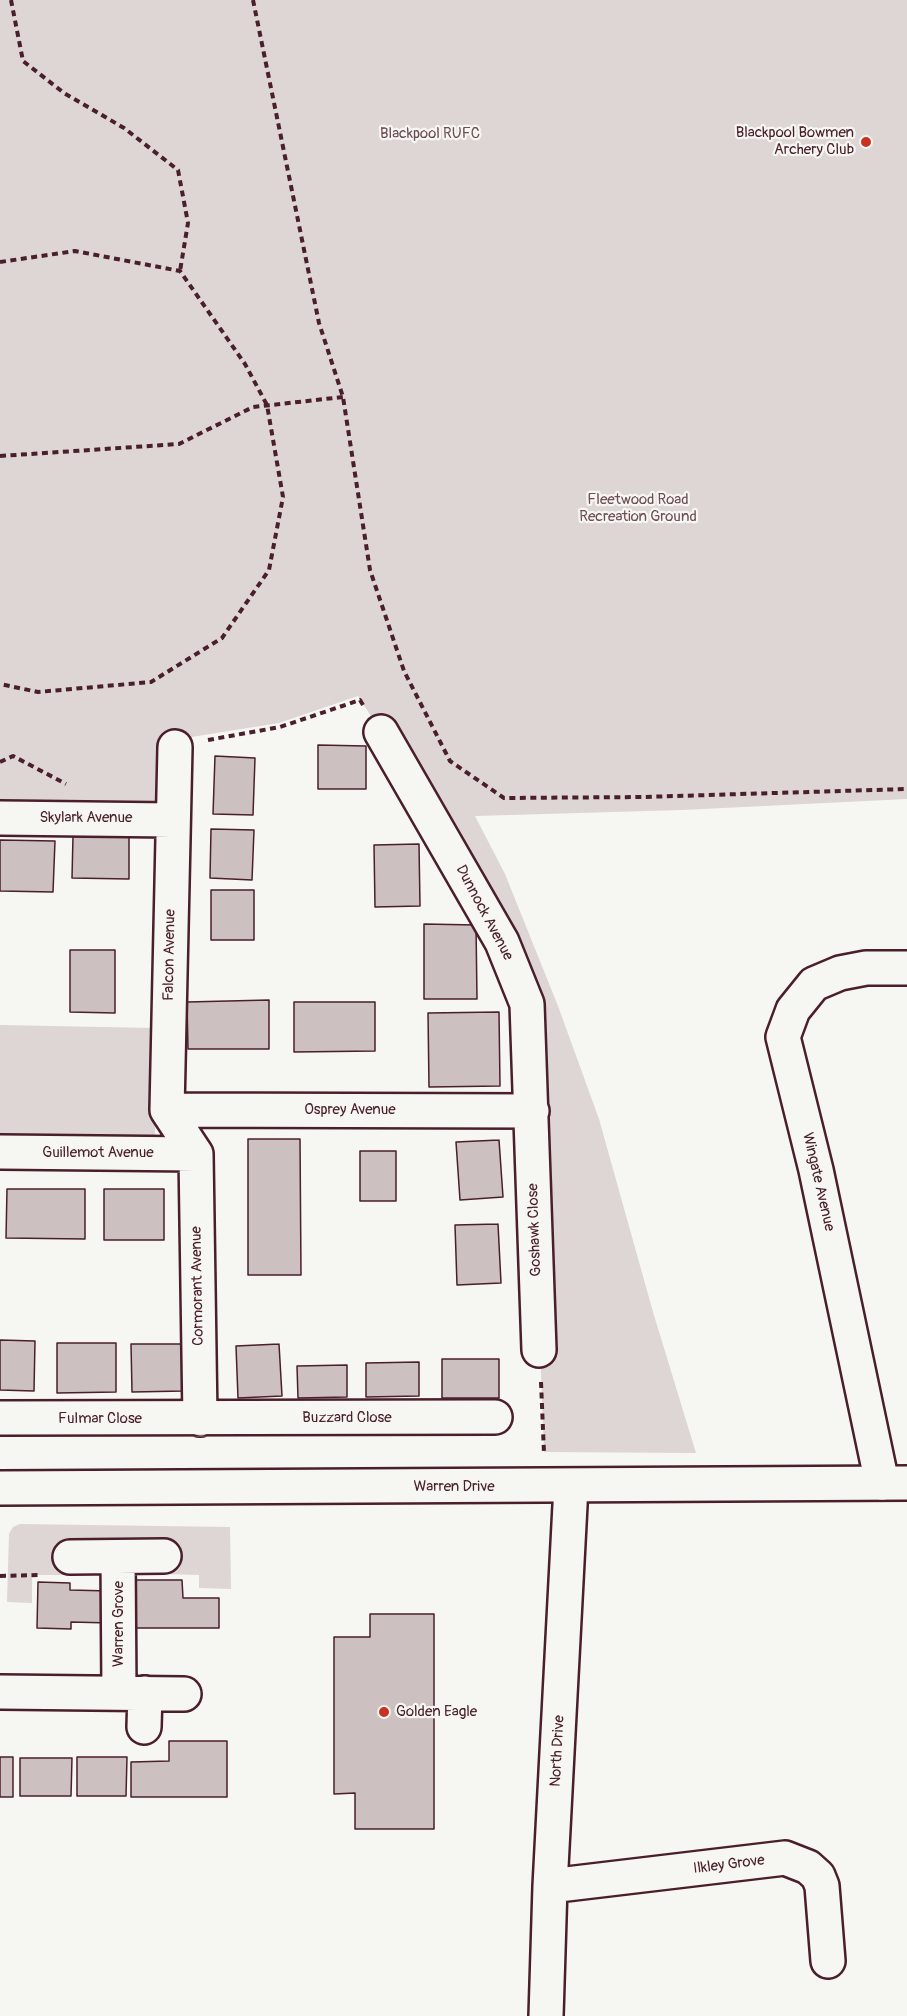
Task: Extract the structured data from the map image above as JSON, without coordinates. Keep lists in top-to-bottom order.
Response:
{
  "streets": {
    "street": [
      "Skylark Avenue",
      "Dunnock Avenue",
      "Falcon Avenue",
      "Osprey Avenue",
      "Guillemot Avenue",
      "Wingate Avenue",
      "Goshawk Close",
      "Cormorant Avenue",
      "Buzzard Close",
      "Fulmar Close",
      "Warren Drive",
      "Warren Grove",
      "North Drive",
      "Ilkley Grove"
    ]
  },
  "crossings": [
    ["Skylark Avenue", "Falcon Avenue"],
    ["Dunnock Avenue", "Osprey Avenue"],
    ["Dunnock Avenue", "Goshawk Close"],
    ["Falcon Avenue", "Osprey Avenue"],
    ["Osprey Avenue", "Goshawk Close"],
    ["Guillemot Avenue", "Cormorant Avenue"],
    ["Wingate Avenue", "Warren Drive"],
    ["Cormorant Avenue", "Buzzard Close"],
    ["Cormorant Avenue", "Fulmar Close"],
    ["Buzzard Close", "Fulmar Close"],
    ["Warren Drive", "North Drive"],
    ["North Drive", "Ilkley Grove"]
  ],
  "parks": ["Blackpool RUFC", "Fleetwood Road Recreation Ground"],
  "places": ["Blackpool Bowmen Archery Club", "Golden Eagle"]
}
